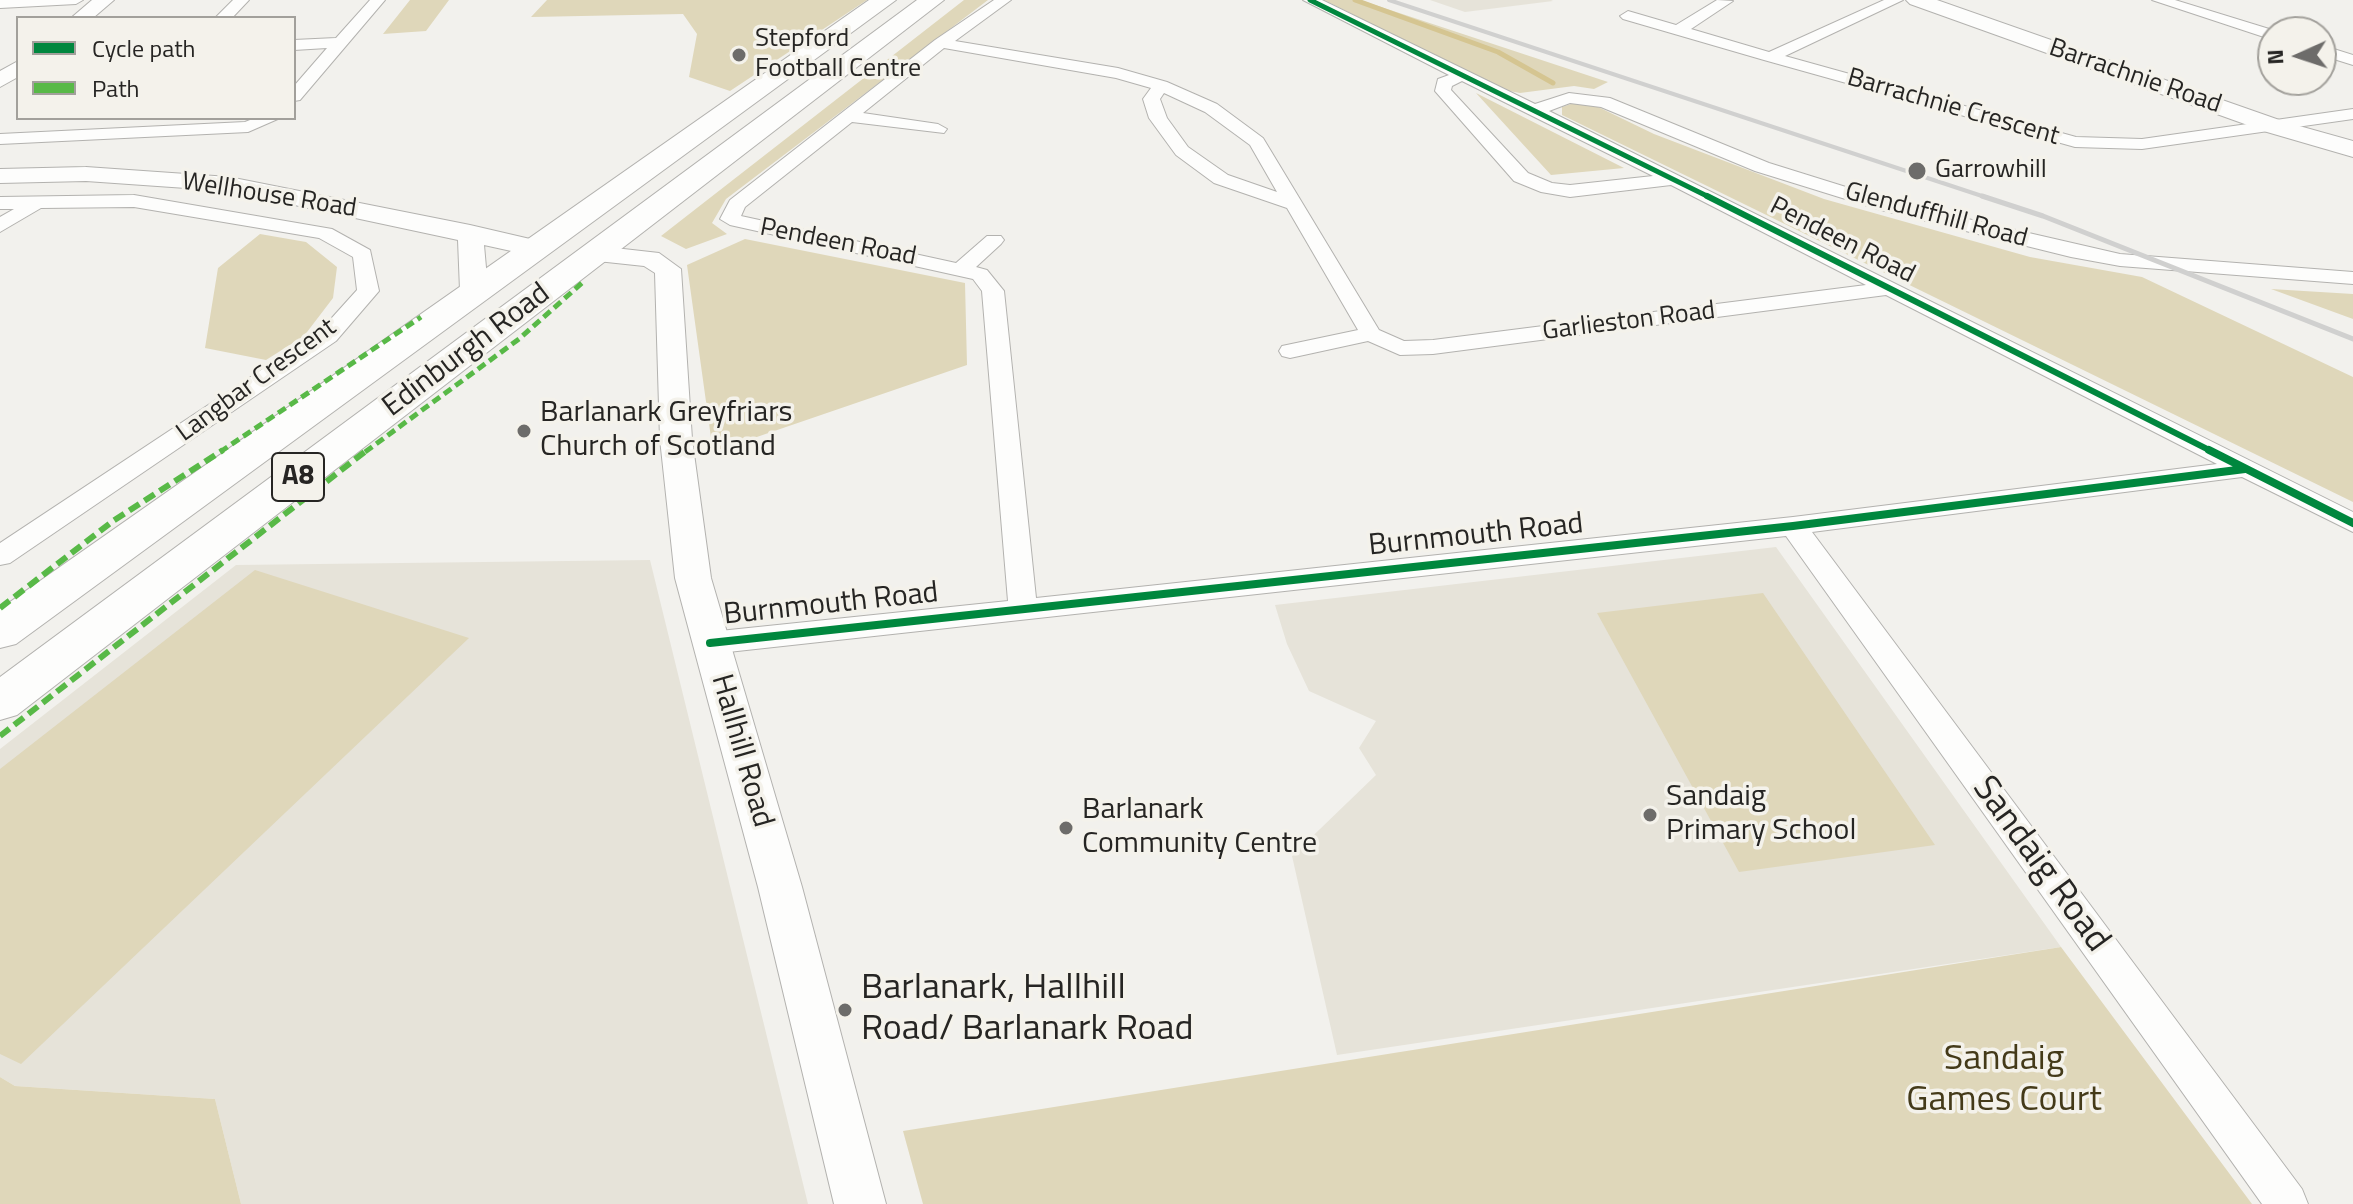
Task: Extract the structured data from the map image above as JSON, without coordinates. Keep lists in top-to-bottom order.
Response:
{
  "streets": {
    "main road": ["Barrachnie Road", "Edinburgh Road", "A8"],
    "street": [
      "Barrachnie Crescent",
      "Wellhouse Road",
      "Glenduffhill Road",
      "Pendeen Road",
      "Garlieston Road",
      "Langbar Crescent",
      "Burnmouth Road",
      "Hallhill Road",
      "Sandaig Road"
    ]
  },
  "crossings": [
    ["Barrachnie Road", "Barrachnie Crescent"],
    ["Wellhouse Road", "Edinburgh Road"],
    ["Glenduffhill Road", "Pendeen Road"],
    ["Pendeen Road", "Garlieston Road"],
    ["Pendeen Road", "Burnmouth Road"],
    ["Edinburgh Road", "Hallhill Road"],
    ["Burnmouth Road", "Hallhill Road"],
    ["Burnmouth Road", "Sandaig Road"]
  ],
  "parks": ["Sandaig Games Court"],
  "places": [
    "Stepford Football Centre",
    "Garrowhill",
    "Barlanark Greyfriars Church of Scotland",
    "Sandaig Primary School",
    "Barlanark Community Centre",
    "Barlanark, Hallhill Road/ Barlanark Road"
  ],
  "legend": ["Cycle path", "Path"],
  "north": "left"
}
